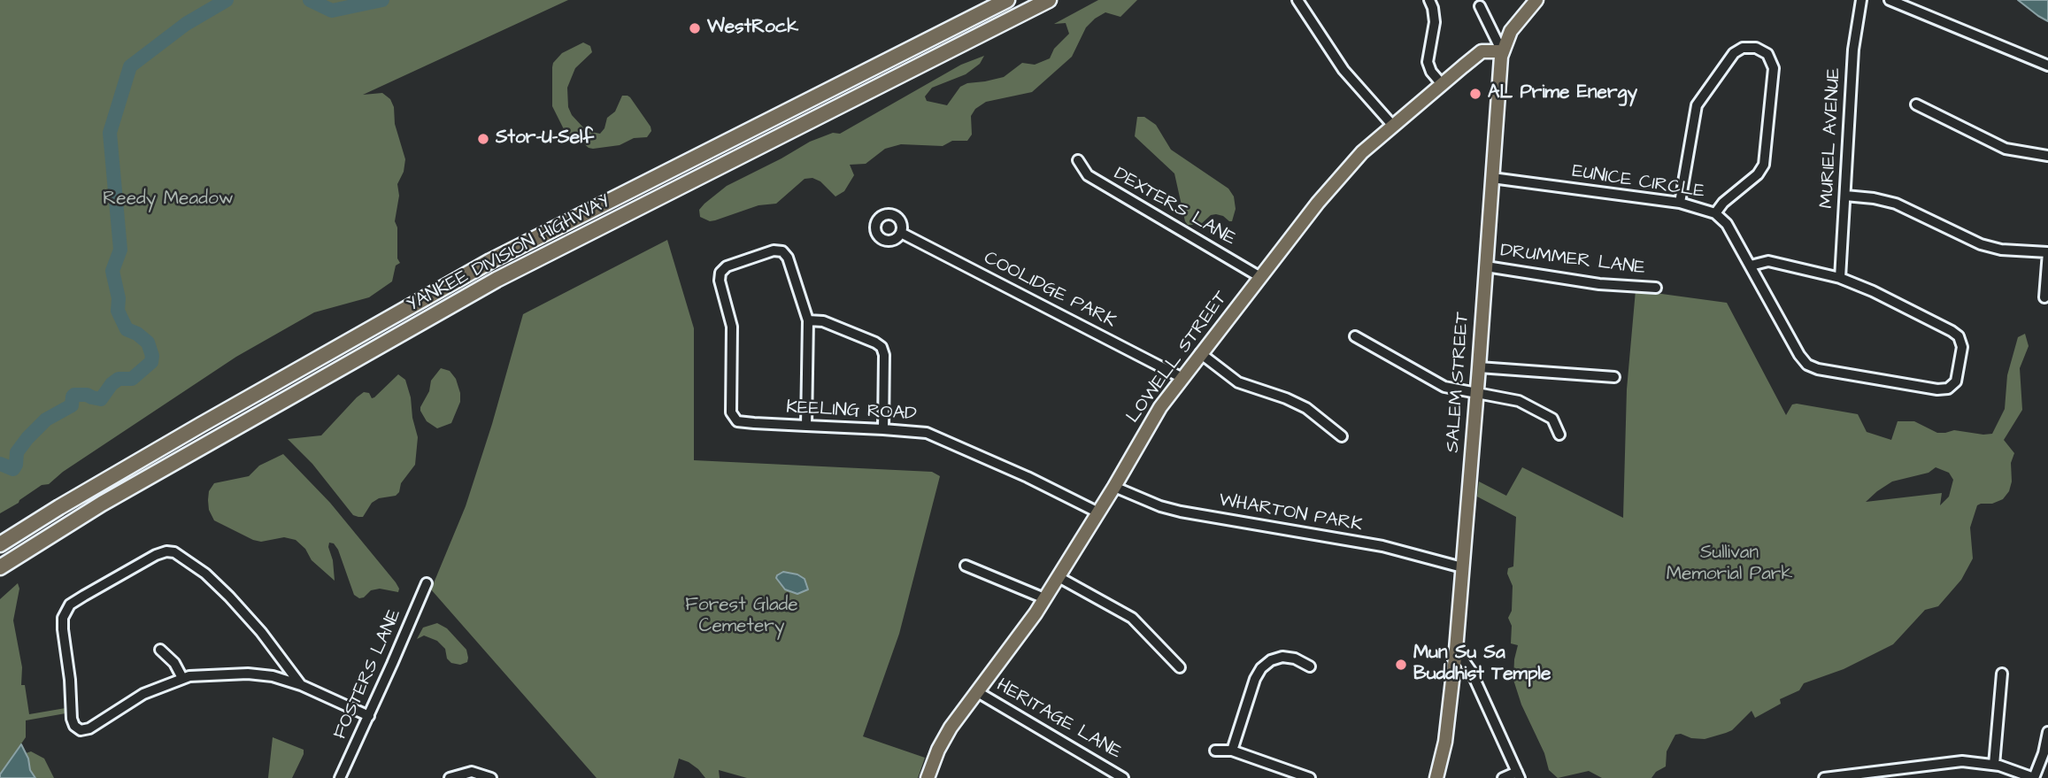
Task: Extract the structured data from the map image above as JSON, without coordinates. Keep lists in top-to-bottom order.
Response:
{
  "streets": {
    "highway": ["YANKEE DIVISION HIGHWAY"],
    "main road": ["LOWELL STREET", "SALEM STREET"],
    "street": [
      "MURIEL AVENUE",
      "EUNICE CIRCLE",
      "DEXTERS LANE",
      "DRUMMER LANE",
      "COOLIDGE PARK",
      "KEELING ROAD",
      "WHARTON PARK",
      "FOSTERS LANE",
      "HERITAGE LANE"
    ]
  },
  "crossings": [
    ["MURIEL AVENUE", "EUNICE CIRCLE"],
    ["EUNICE CIRCLE", "SALEM STREET"],
    ["DEXTERS LANE", "LOWELL STREET"],
    ["DRUMMER LANE", "SALEM STREET"],
    ["COOLIDGE PARK", "LOWELL STREET"],
    ["LOWELL STREET", "SALEM STREET"],
    ["LOWELL STREET", "KEELING ROAD"],
    ["LOWELL STREET", "WHARTON PARK"],
    ["LOWELL STREET", "HERITAGE LANE"],
    ["SALEM STREET", "WHARTON PARK"]
  ],
  "parks": ["Reedy Meadow", "Sullivan Memorial Park", "Forest Glade Cemetery"],
  "places": [
    "WestRock",
    "AL Prime Energy",
    "Stor-U-Self",
    "Mun Su Sa Buddhist Temple"
  ]
}
